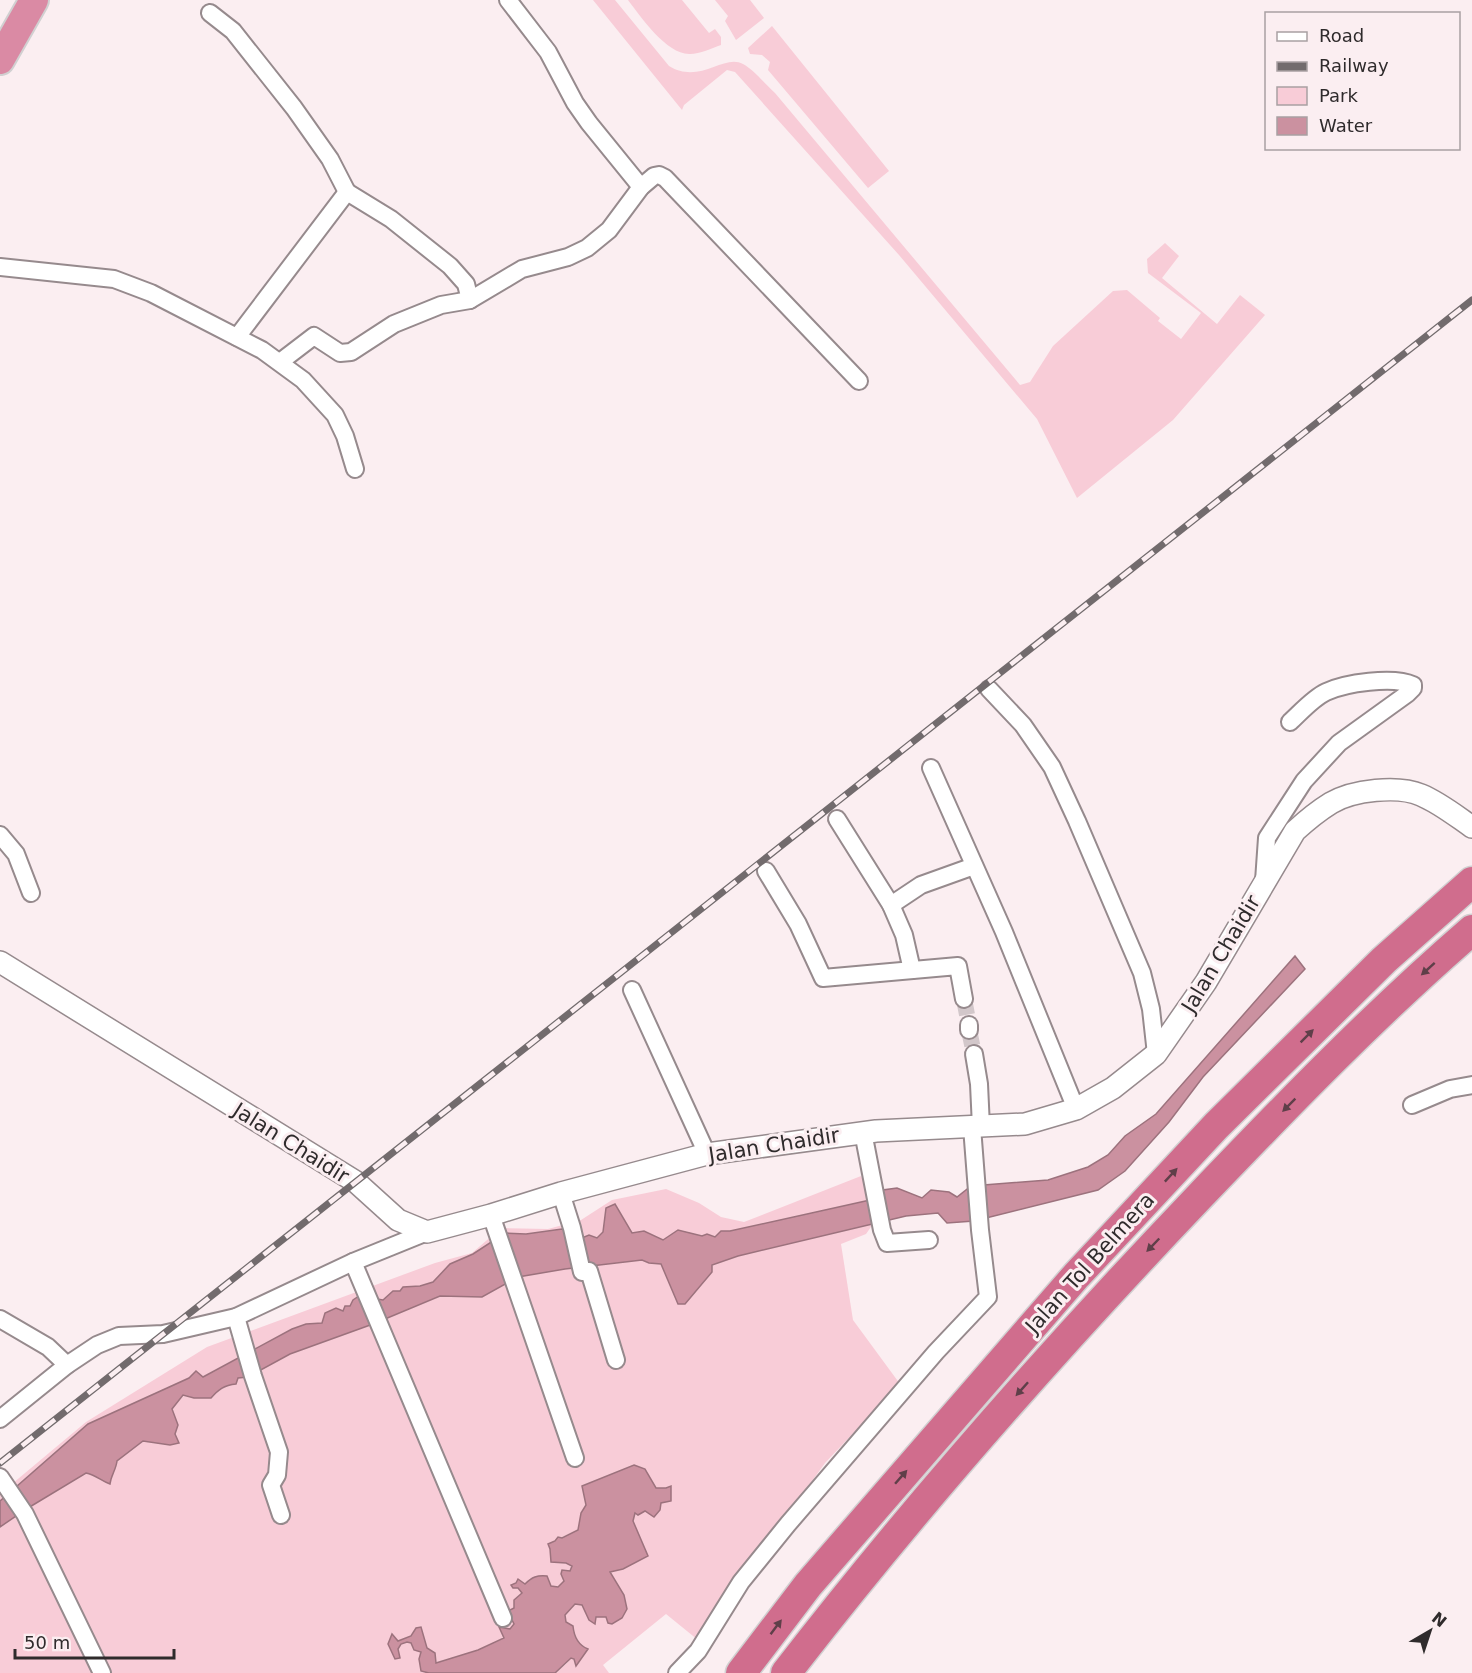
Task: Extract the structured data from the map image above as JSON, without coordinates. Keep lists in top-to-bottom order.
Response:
{
  "streets": {
    "highway": ["Jalan Tol Belmera"],
    "street": ["Jalan Chaidir"]
  },
  "legend": [
    "Road",
    "Railway",
    "Park",
    "Water"
  ],
  "scale_bar": "50 m",
  "north": "top right"
}
